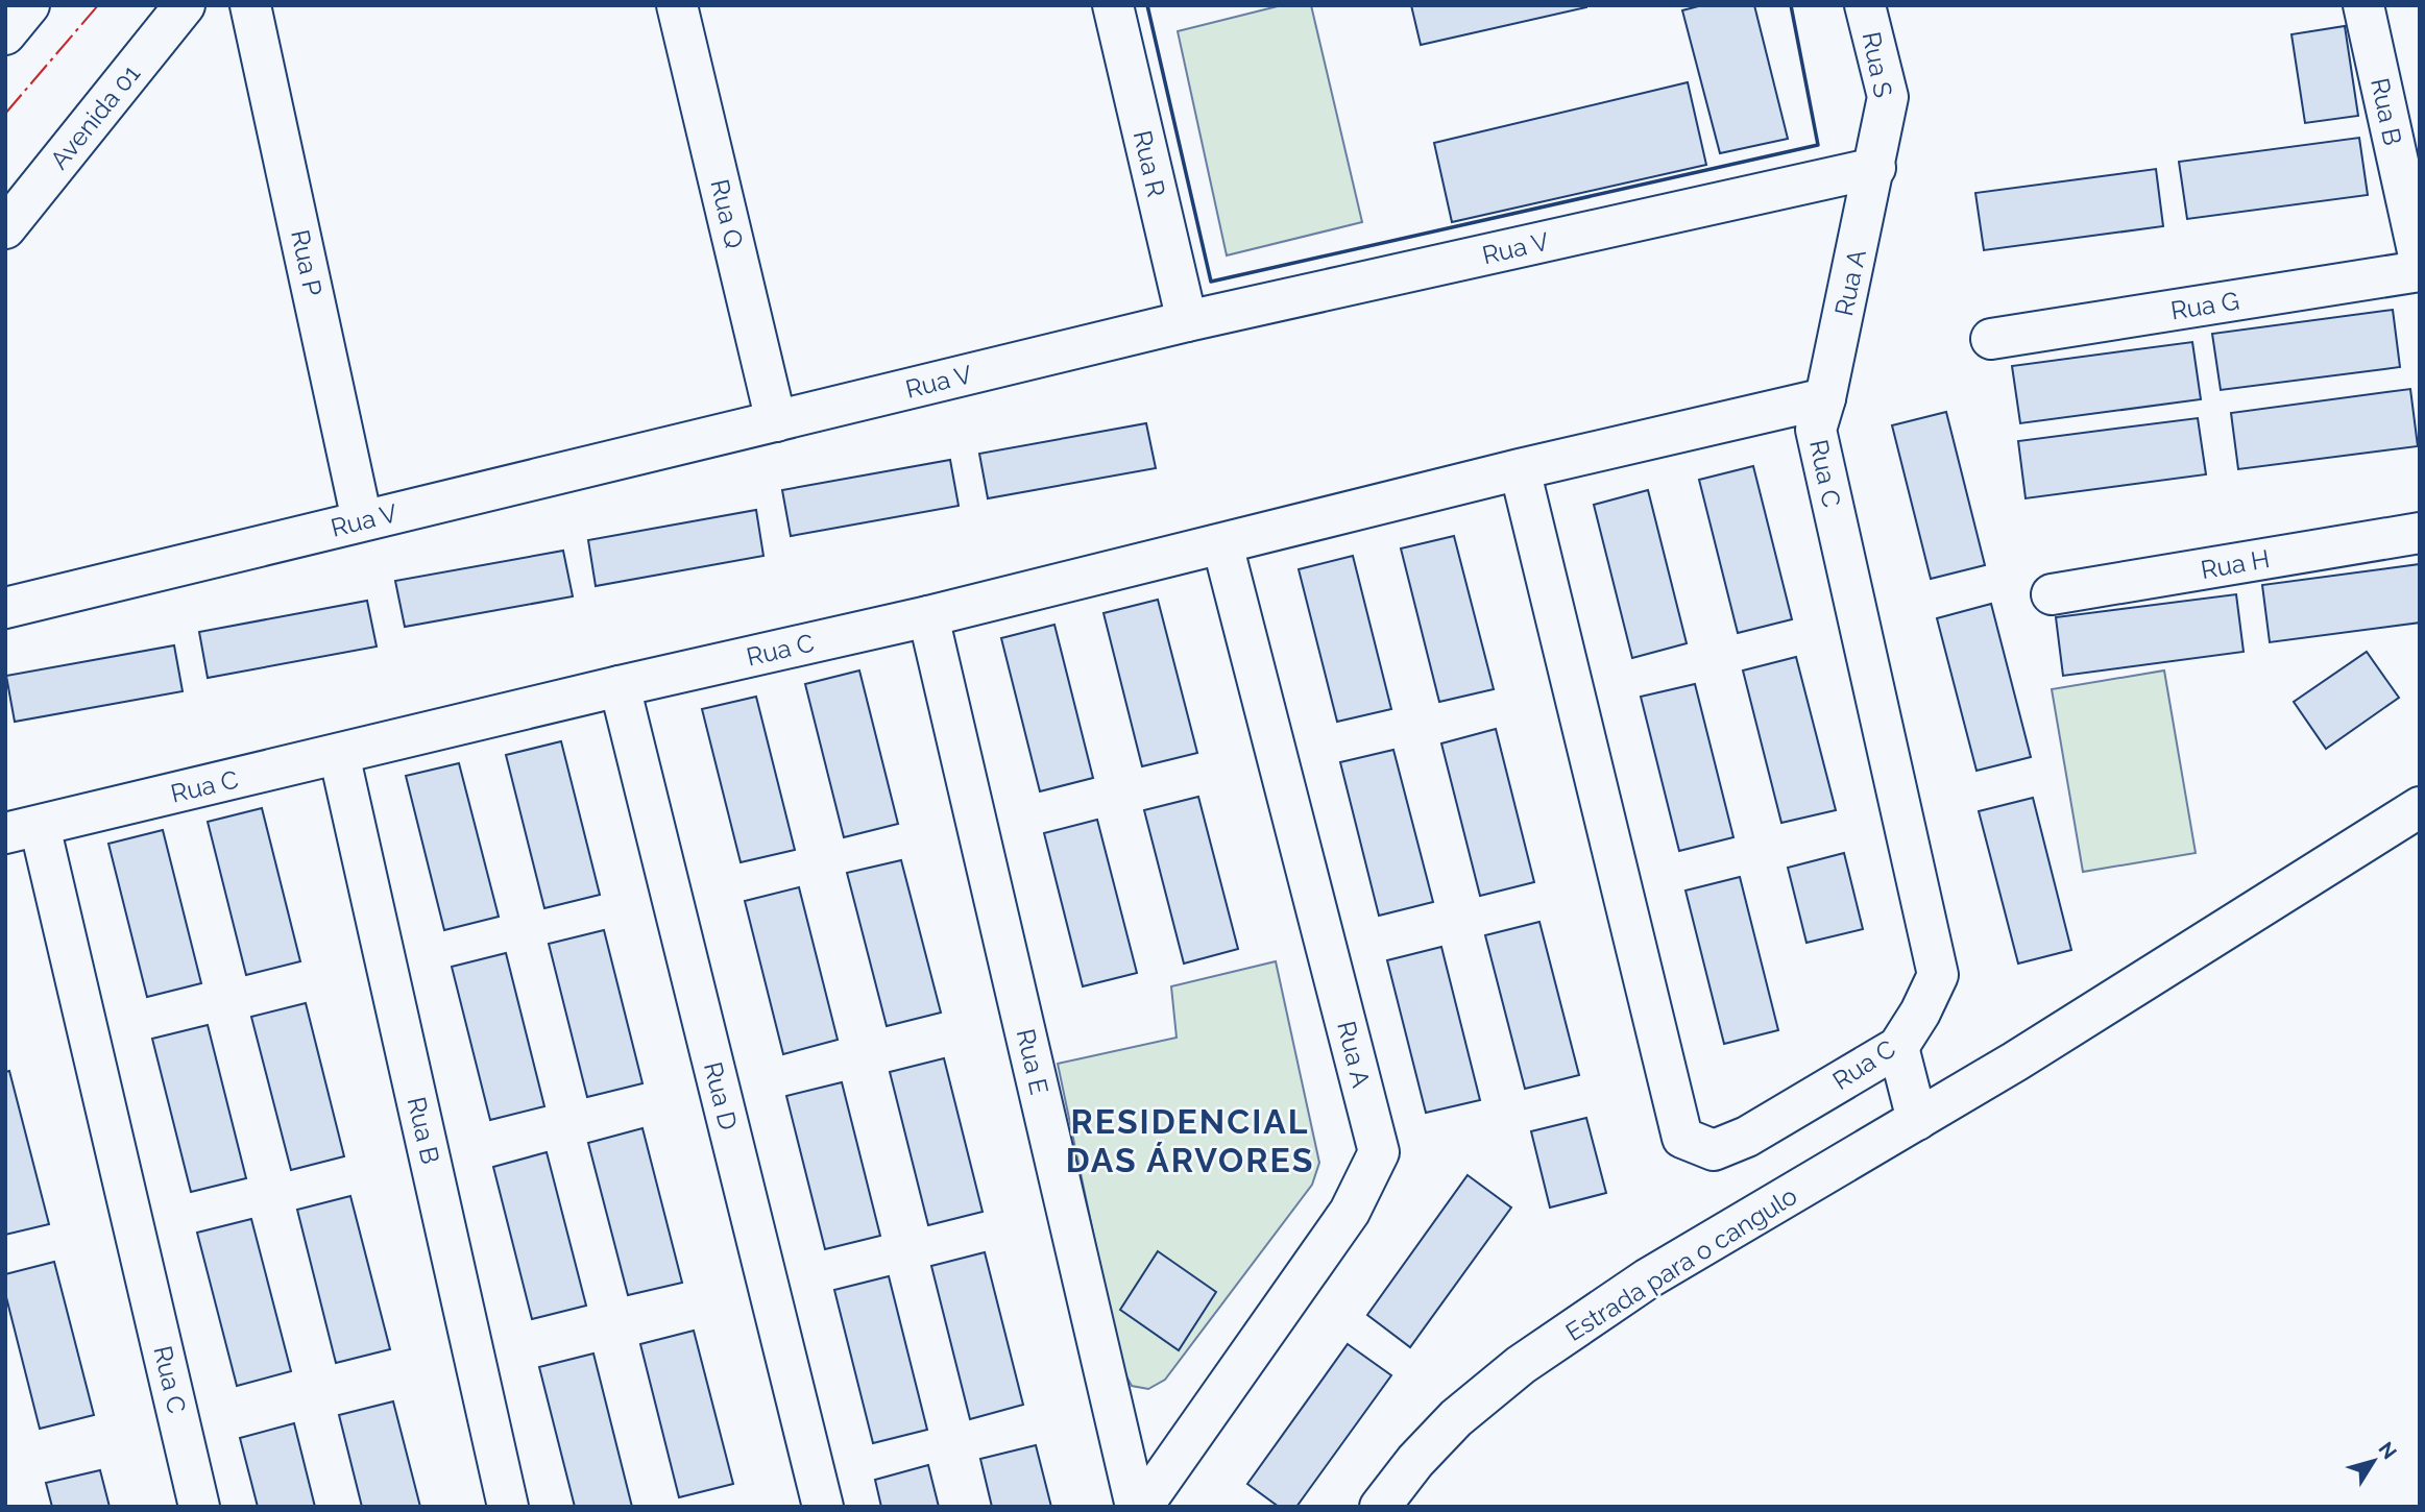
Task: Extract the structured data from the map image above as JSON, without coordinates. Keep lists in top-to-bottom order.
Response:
{
  "streets": {
    "street": [
      "Rua S",
      "Rua B",
      "Avenida 01",
      "Rua R",
      "Rua Q",
      "Rua V",
      "Rua P",
      "Rua A",
      "Rua G",
      "Rua C",
      "Rua H",
      "Rua E",
      "Rua D",
      "Estrada para o cangulo"
    ]
  },
  "crossings": [
    ["Rua S", "Rua V"],
    ["Rua S", "Rua A"],
    ["Rua B", "Rua C"],
    ["Rua R", "Rua V"],
    ["Rua Q", "Rua V"],
    ["Rua V", "Rua P"],
    ["Rua V", "Rua A"],
    ["Rua A", "Rua C"],
    ["Rua C", "Rua E"],
    ["Rua C", "Rua D"]
  ],
  "districts": ["RESIDENCIAL DAS ÁRVORES"],
  "north": "top right"
}
